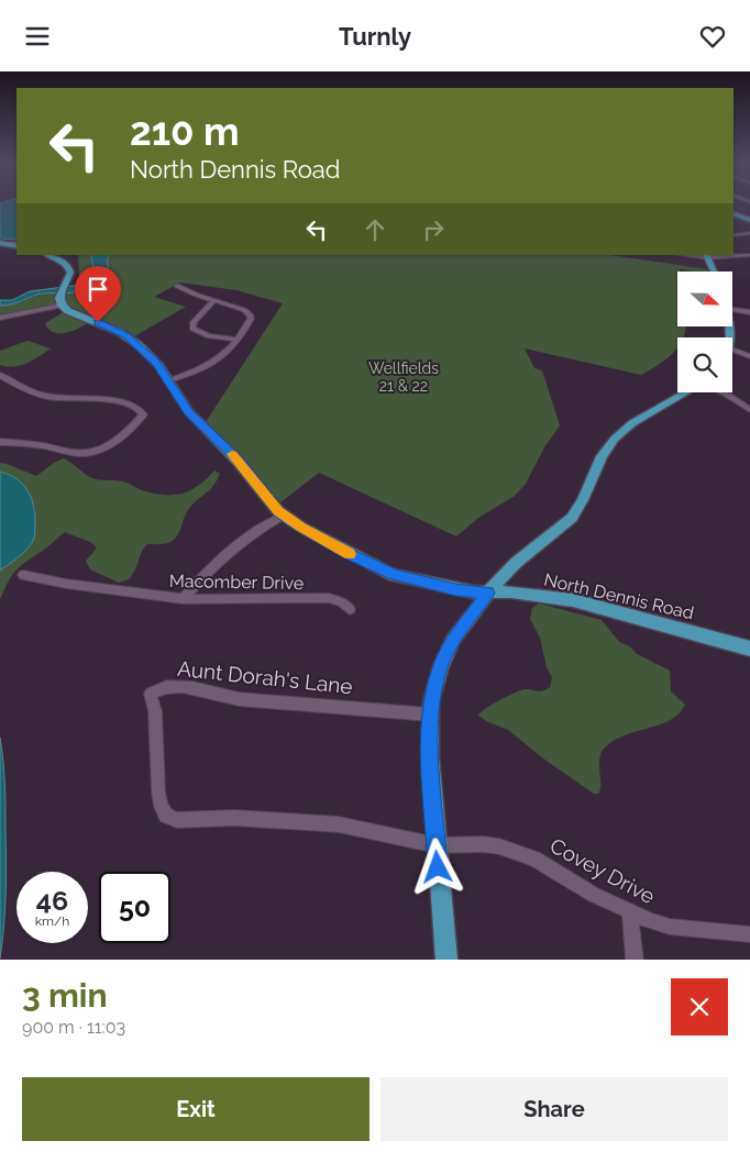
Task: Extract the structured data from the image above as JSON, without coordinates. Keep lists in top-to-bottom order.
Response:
{
  "streets": {
    "main road": ["North Dennis Road"],
    "street": ["Macomber Drive", "Aunt Dorah's Lane", "Covey Drive"]
  },
  "crossings": [
    ["Aunt Dorah's Lane", "Covey Drive"]
  ],
  "parks": ["Wellfields 21 & 22"],
  "north": "right",
  "page": {
    "header": "Turnly",
    "turn": ["210 m", "North Dennis Road"],
    "speed": "46 km/h",
    "limit": "50",
    "heading": ["3 min", "900 m · 11:03"],
    "buttons": ["Exit", "Share"]
  }
}
